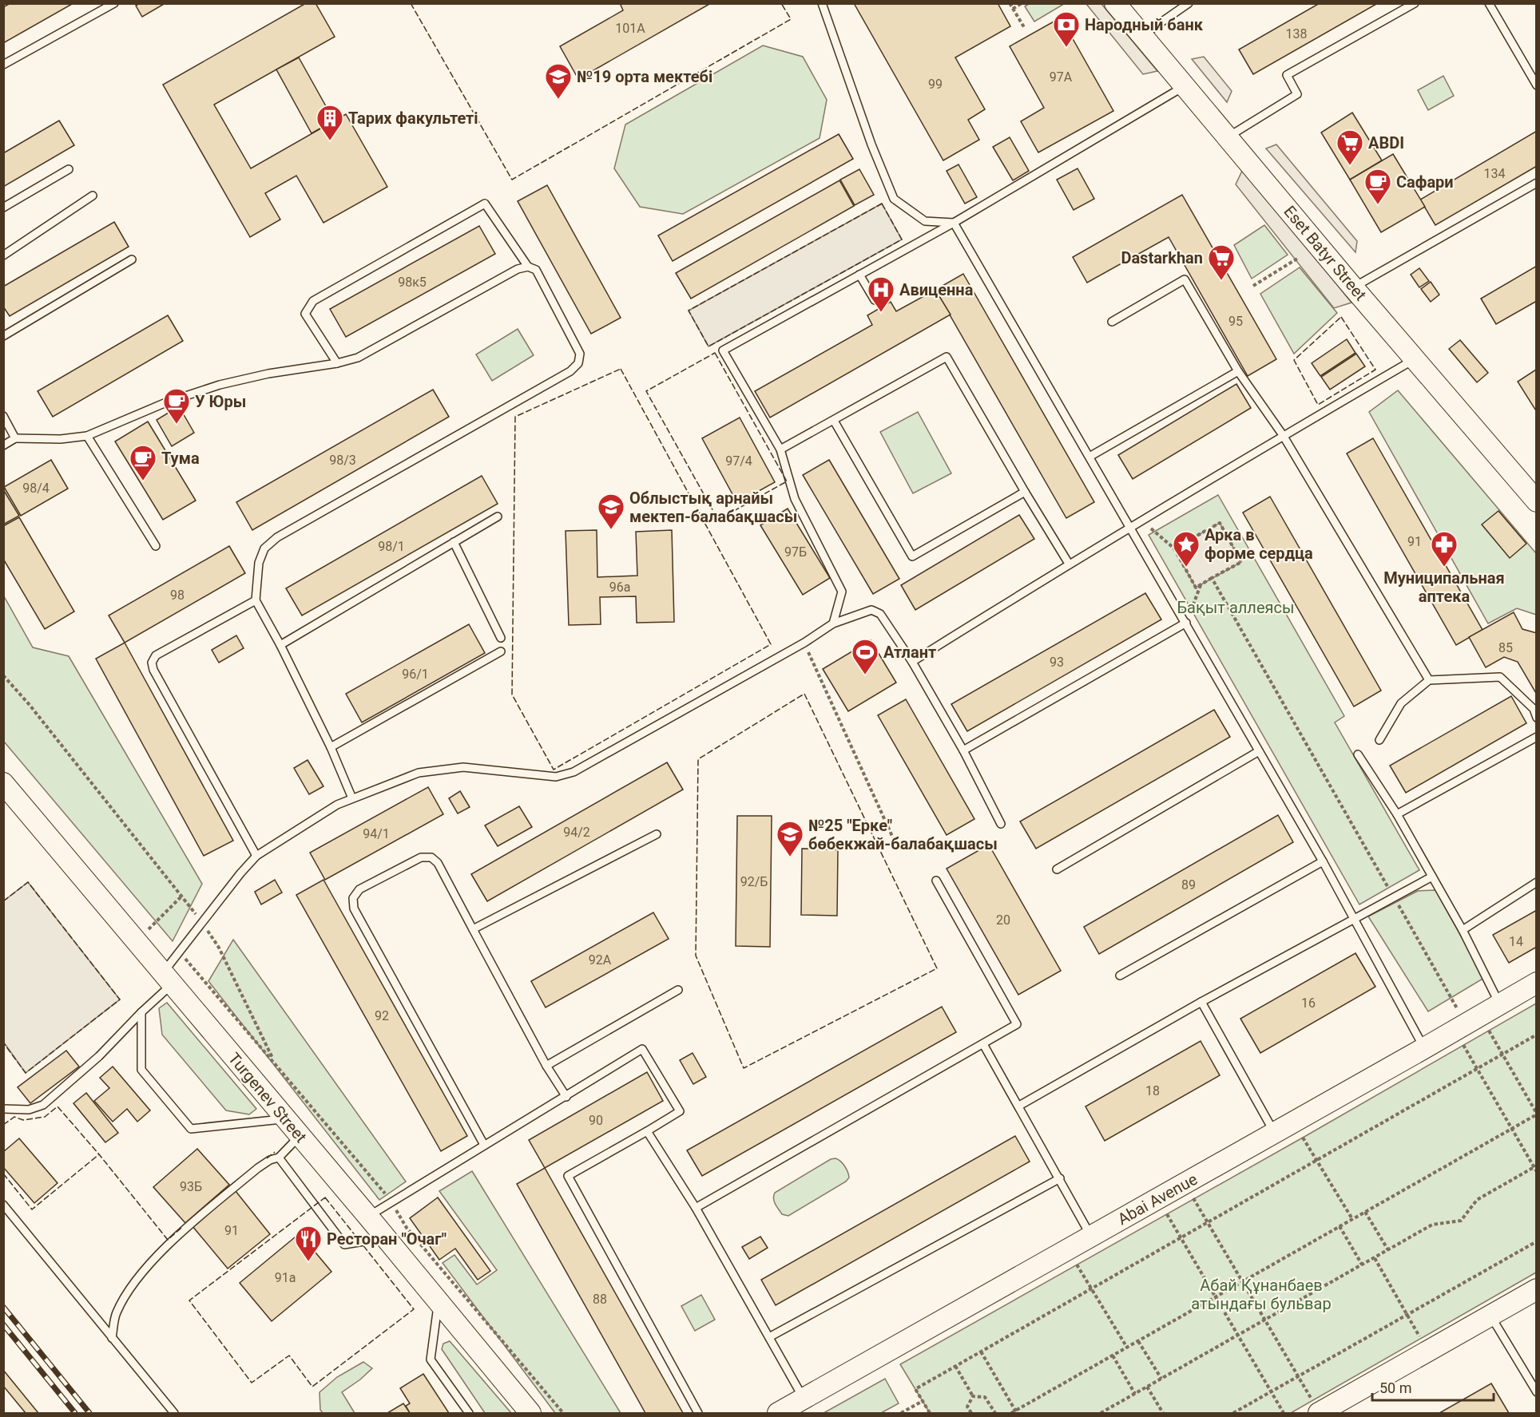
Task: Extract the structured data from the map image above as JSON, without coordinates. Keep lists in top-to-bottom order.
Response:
{
  "streets": {
    "main road": ["Eset Batyr Street", "Turgenev Street", "Abai Avenue"]
  },
  "parks": ["Бақыт аллеясы", "Абай Құнанбаев атындағы бульвар"],
  "places": {
    "bank": ["Народный банк"],
    "school or university": ["№19 орта мектебі", "Облыстық арнайы мектеп-балабақшасы", "№25 \"Ерке\" бөбекжай-балабақшасы"],
    "building": ["Тарих факультеті"],
    "supermarket": ["ABDI", "Dastarkhan"],
    "cafe": ["Сафари", "У Юры", "Тума"],
    "hospital": ["Авиценна"],
    "place": ["Арка в форме сердца"],
    "pharmacy": ["Муниципальная аптека"],
    "sports": ["Атлант"],
    "restaurant": ["Ресторан \"Очаг\""]
  },
  "house_numbers": [
    "101А",
    "138",
    "97А",
    "99",
    "134",
    "98к5",
    "95",
    "98/3",
    "97/4",
    "98/4",
    "91",
    "98/1",
    "97Б",
    "96а",
    "98",
    "85",
    "93",
    "96/1",
    "94/2",
    "94/1",
    "92/Б",
    "89",
    "20",
    "14",
    "92А",
    "16",
    "92",
    "18",
    "90",
    "93Б",
    "91",
    "91а",
    "88"
  ],
  "scale_bar": "50 m"
}
